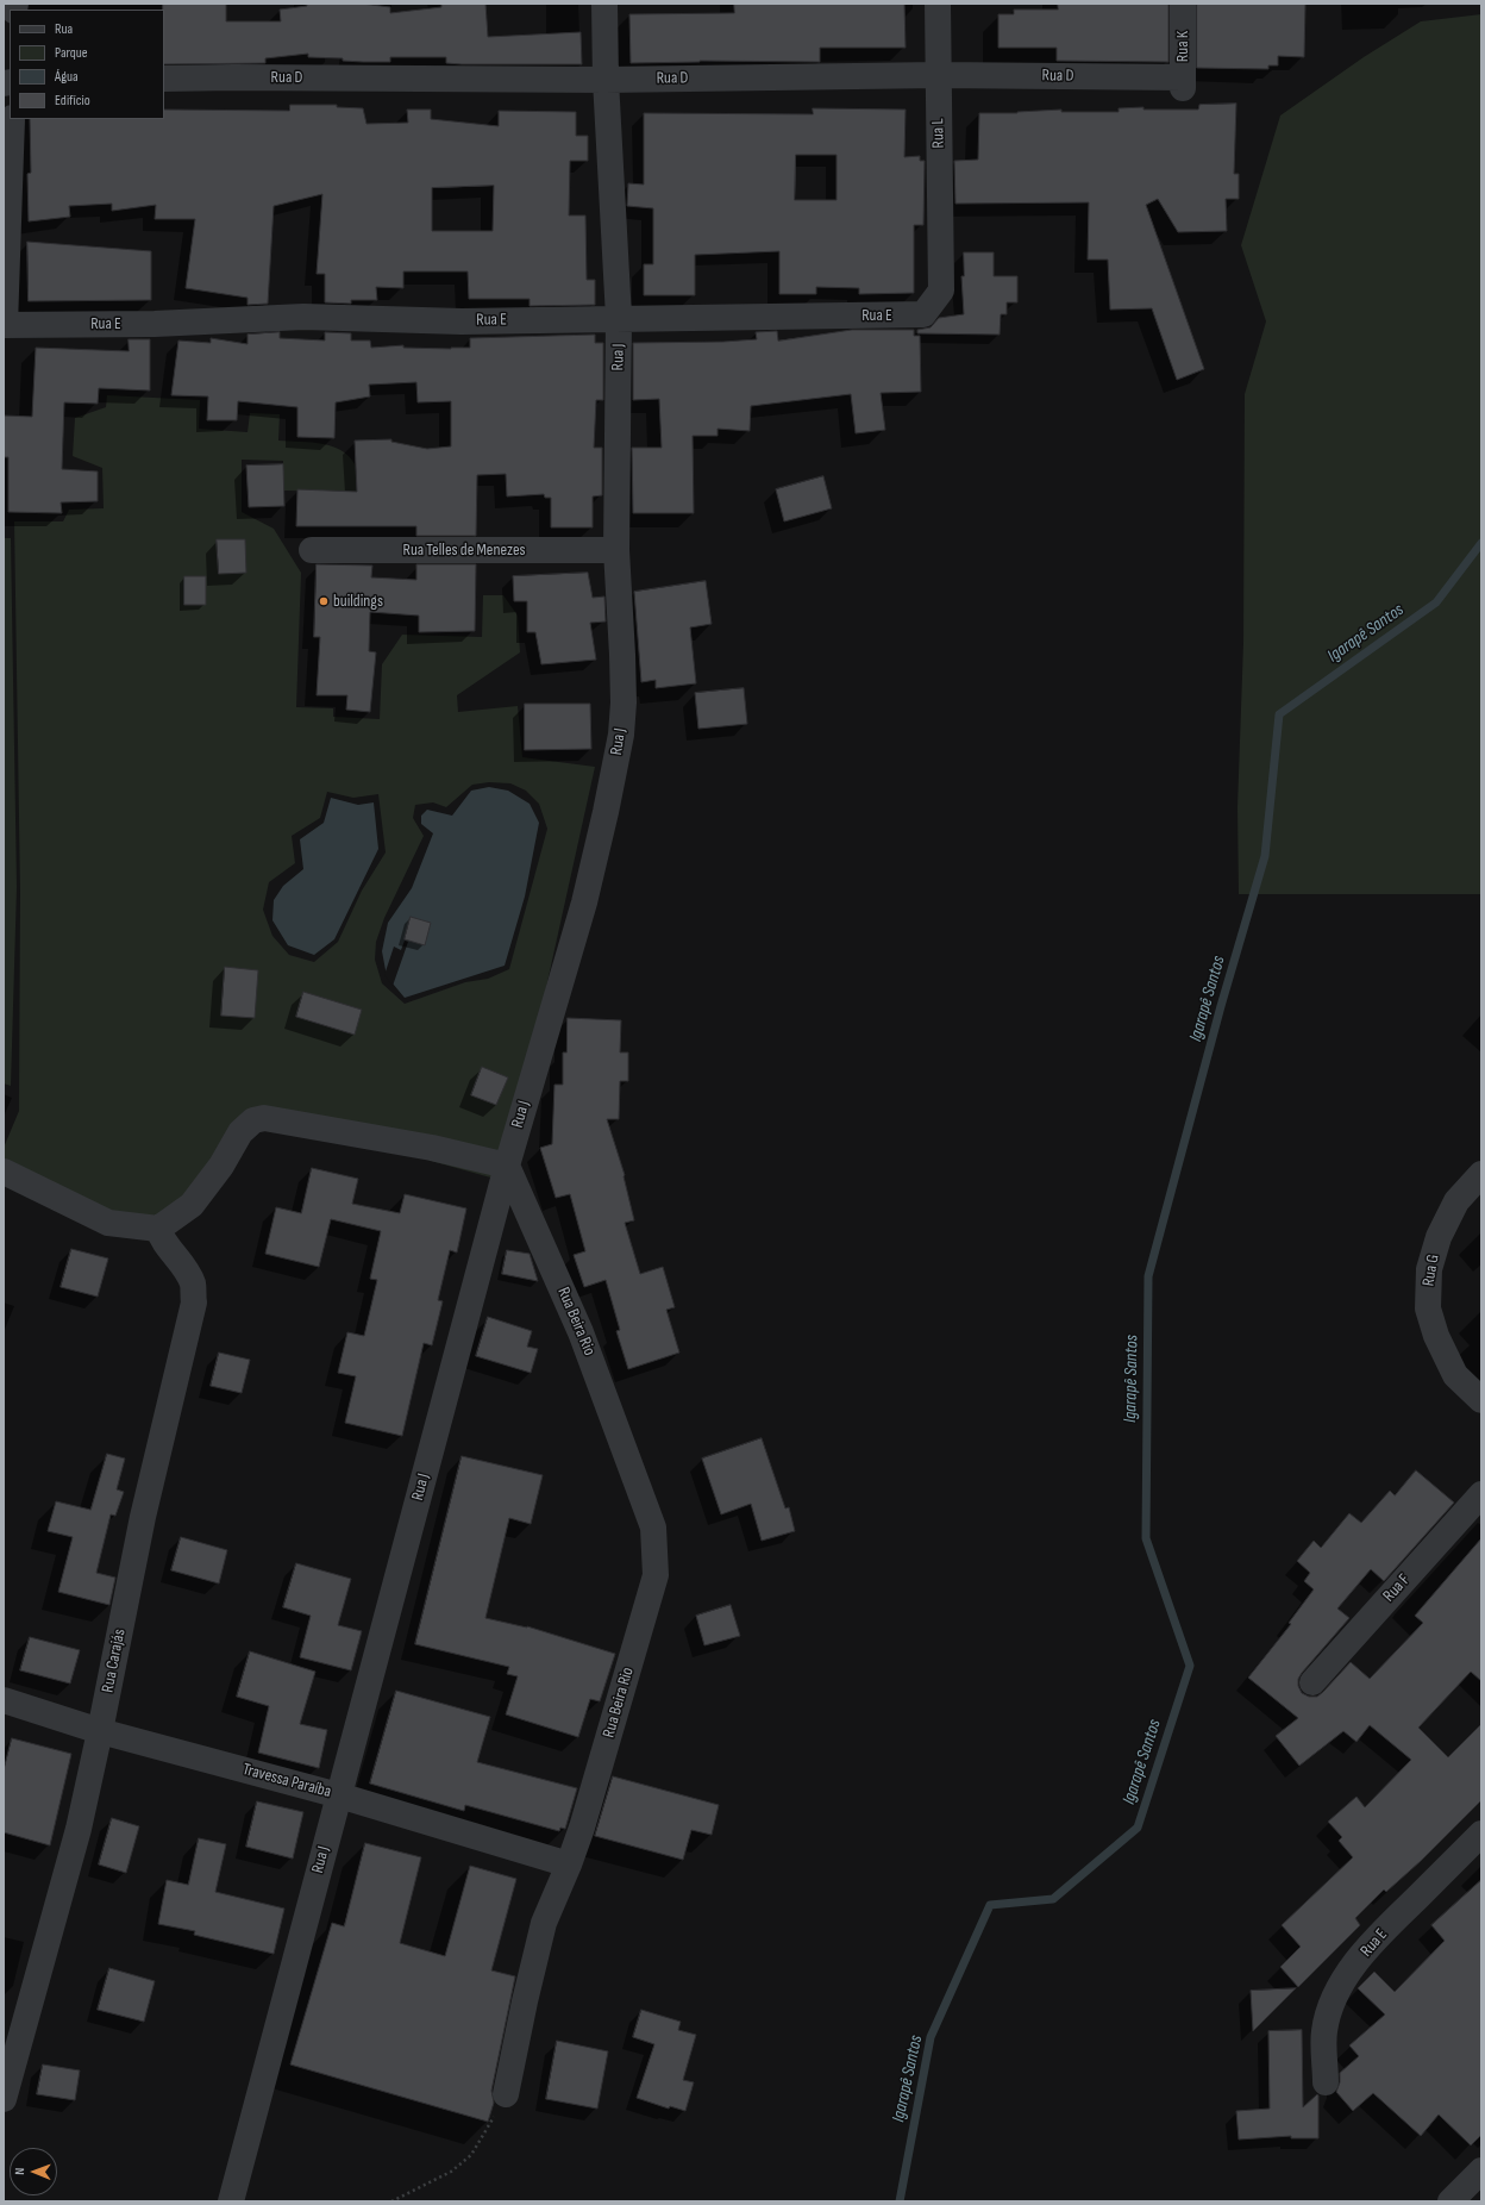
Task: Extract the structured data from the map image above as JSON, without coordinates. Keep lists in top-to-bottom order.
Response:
{
  "streets": {
    "street": [
      "Rua K",
      "Rua D",
      "Rua L",
      "Rua E",
      "Rua J",
      "Rua Telles de Menezes",
      "Rua G",
      "Rua Beira Rio",
      "Rua F",
      "Rua Carajás",
      "Travessa Paraíba"
    ]
  },
  "crossings": [
    ["Rua K", "Rua D"],
    ["Rua D", "Rua L"],
    ["Rua D", "Rua J"],
    ["Rua L", "Rua E"],
    ["Rua E", "Rua J"],
    ["Rua J", "Rua Telles de Menezes"],
    ["Rua J", "Rua Beira Rio"],
    ["Rua J", "Travessa Paraíba"],
    ["Rua Beira Rio", "Travessa Paraíba"],
    ["Rua Carajás", "Travessa Paraíba"]
  ],
  "water": ["Igarapê Santos"],
  "places": ["buildings"],
  "legend": [
    "Rua",
    "Parque",
    "Água",
    "Edifício"
  ],
  "north": "left"
}
